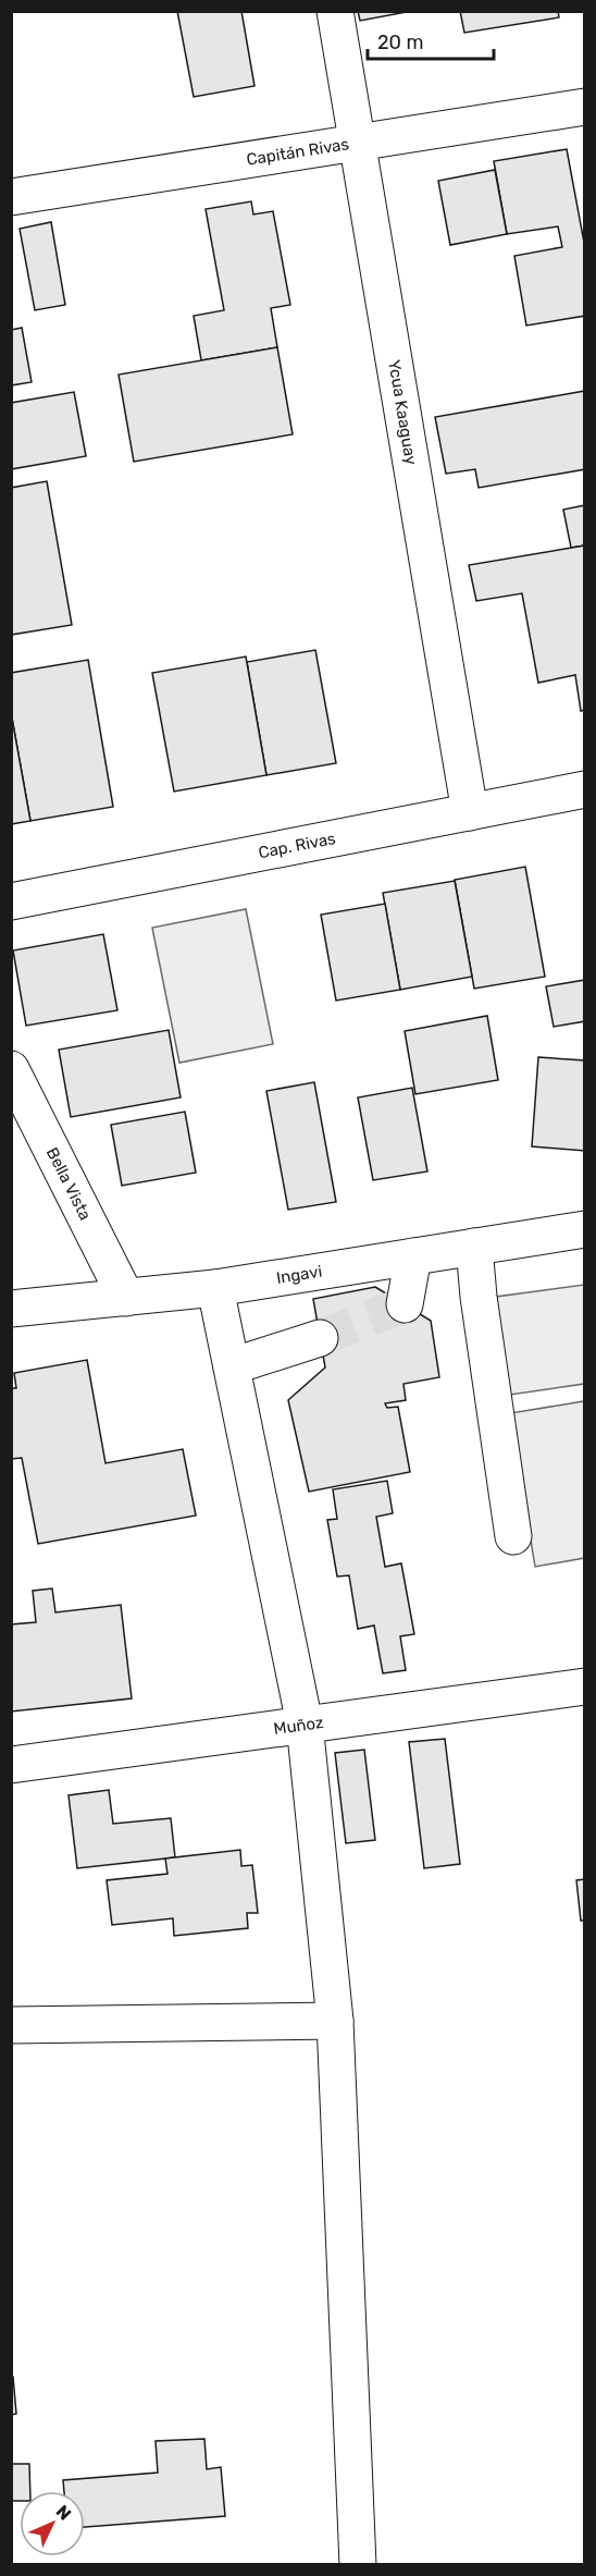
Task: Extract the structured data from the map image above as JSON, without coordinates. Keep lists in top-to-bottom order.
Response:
{
  "streets": {
    "street": [
      "Capitán Rivas",
      "Ycua Kaaguay",
      "Cap. Rivas",
      "Bella Vista",
      "Ingavi",
      "Muñoz"
    ]
  },
  "crossings": [
    ["Capitán Rivas", "Ycua Kaaguay"],
    ["Ycua Kaaguay", "Cap. Rivas"],
    ["Bella Vista", "Ingavi"]
  ],
  "scale_bar": "20 m",
  "north": "top right"
}
